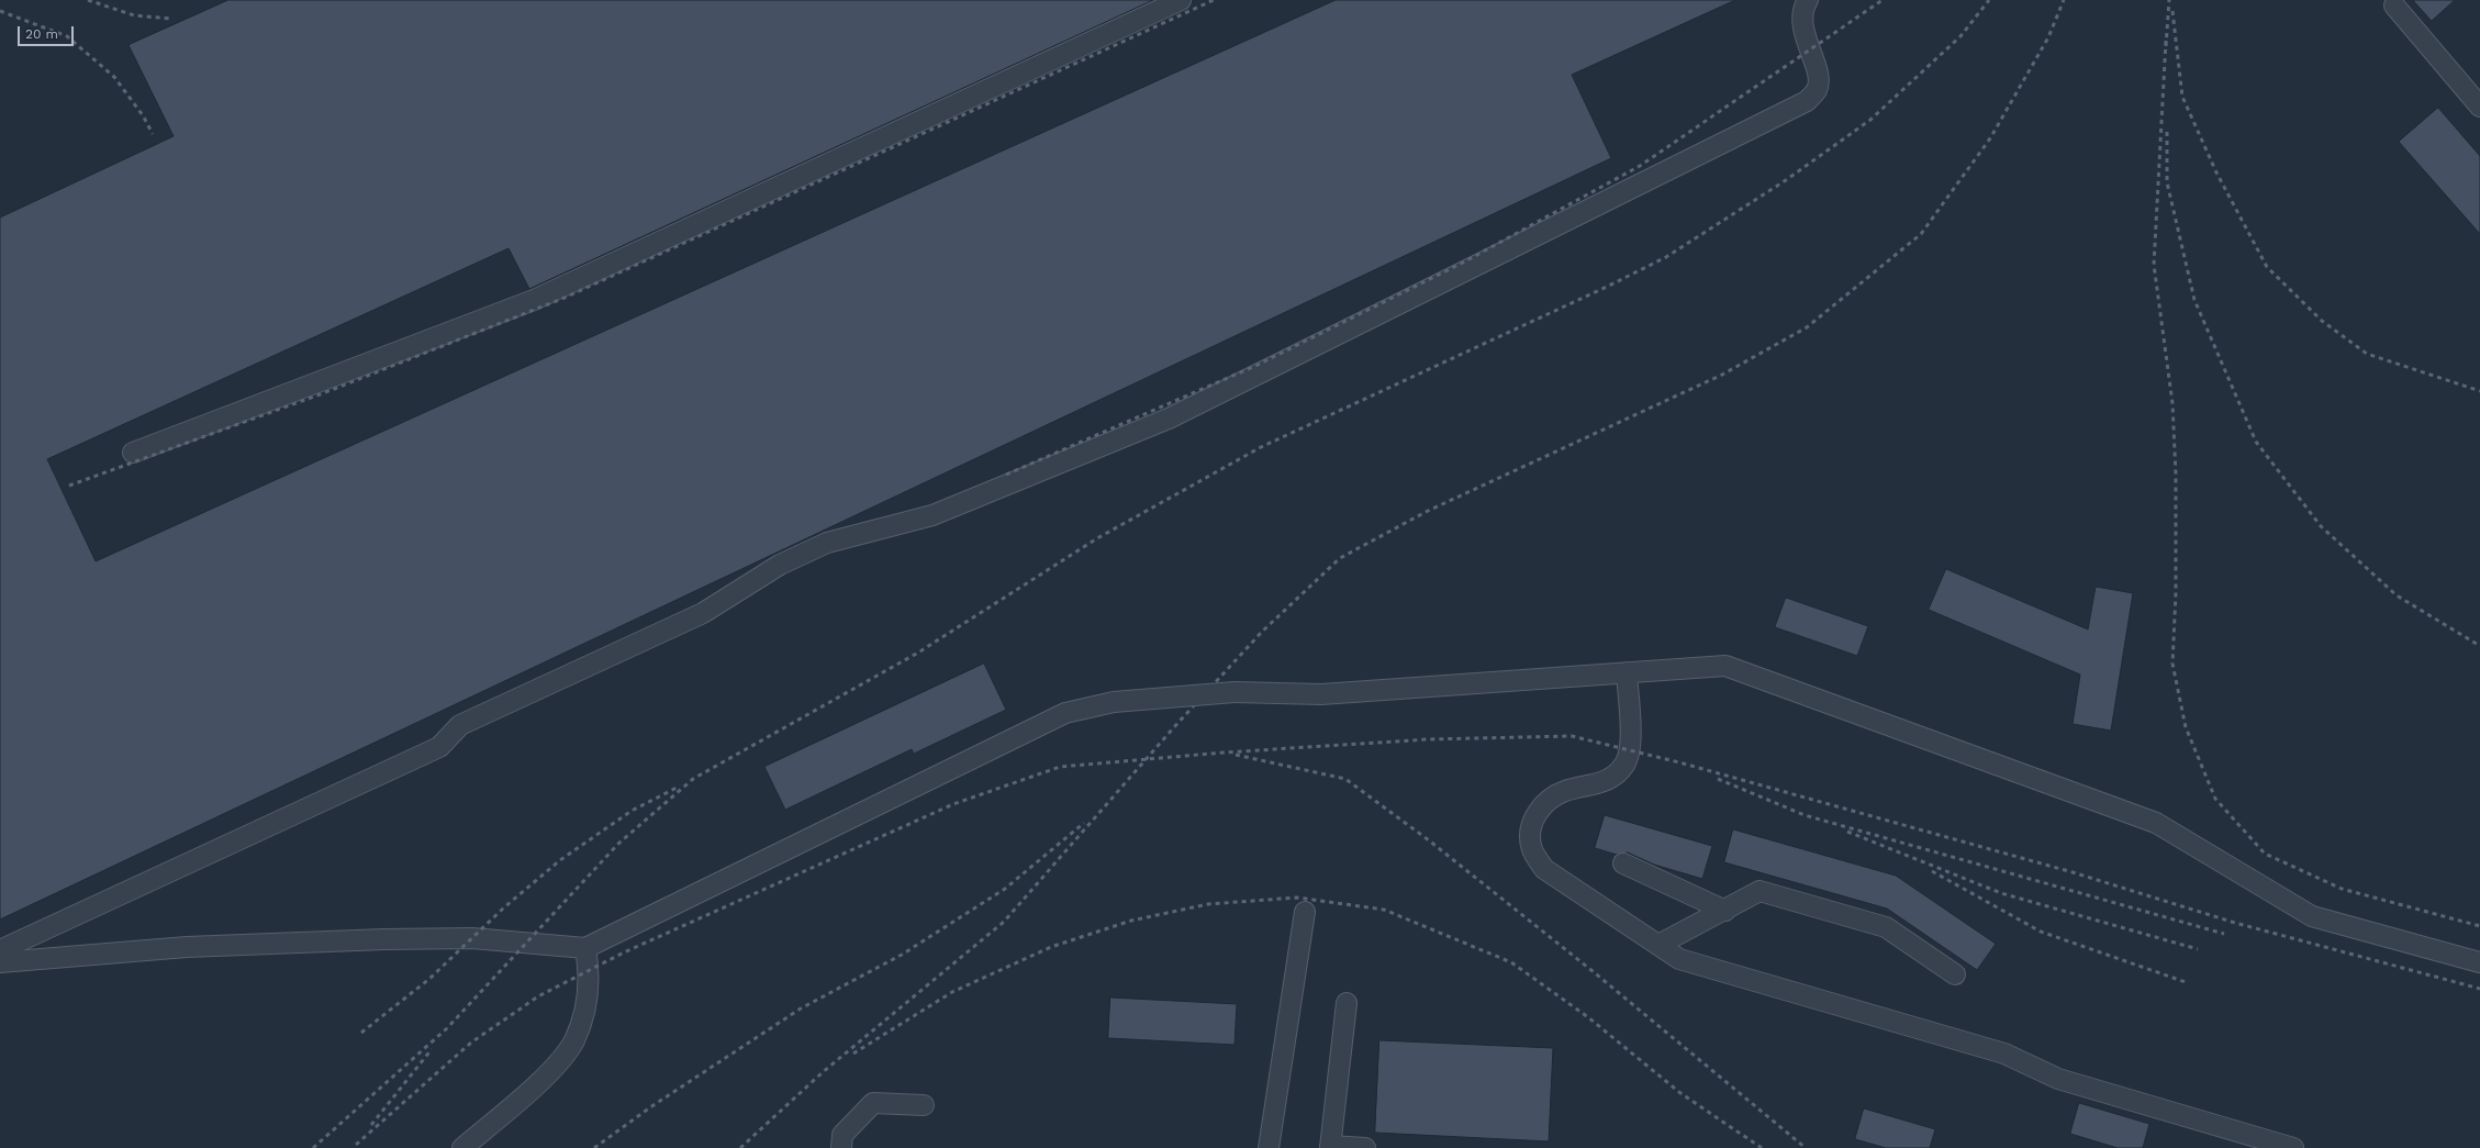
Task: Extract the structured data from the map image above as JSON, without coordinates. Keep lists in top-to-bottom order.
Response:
{
  "scale_bar": "20 m"
}
